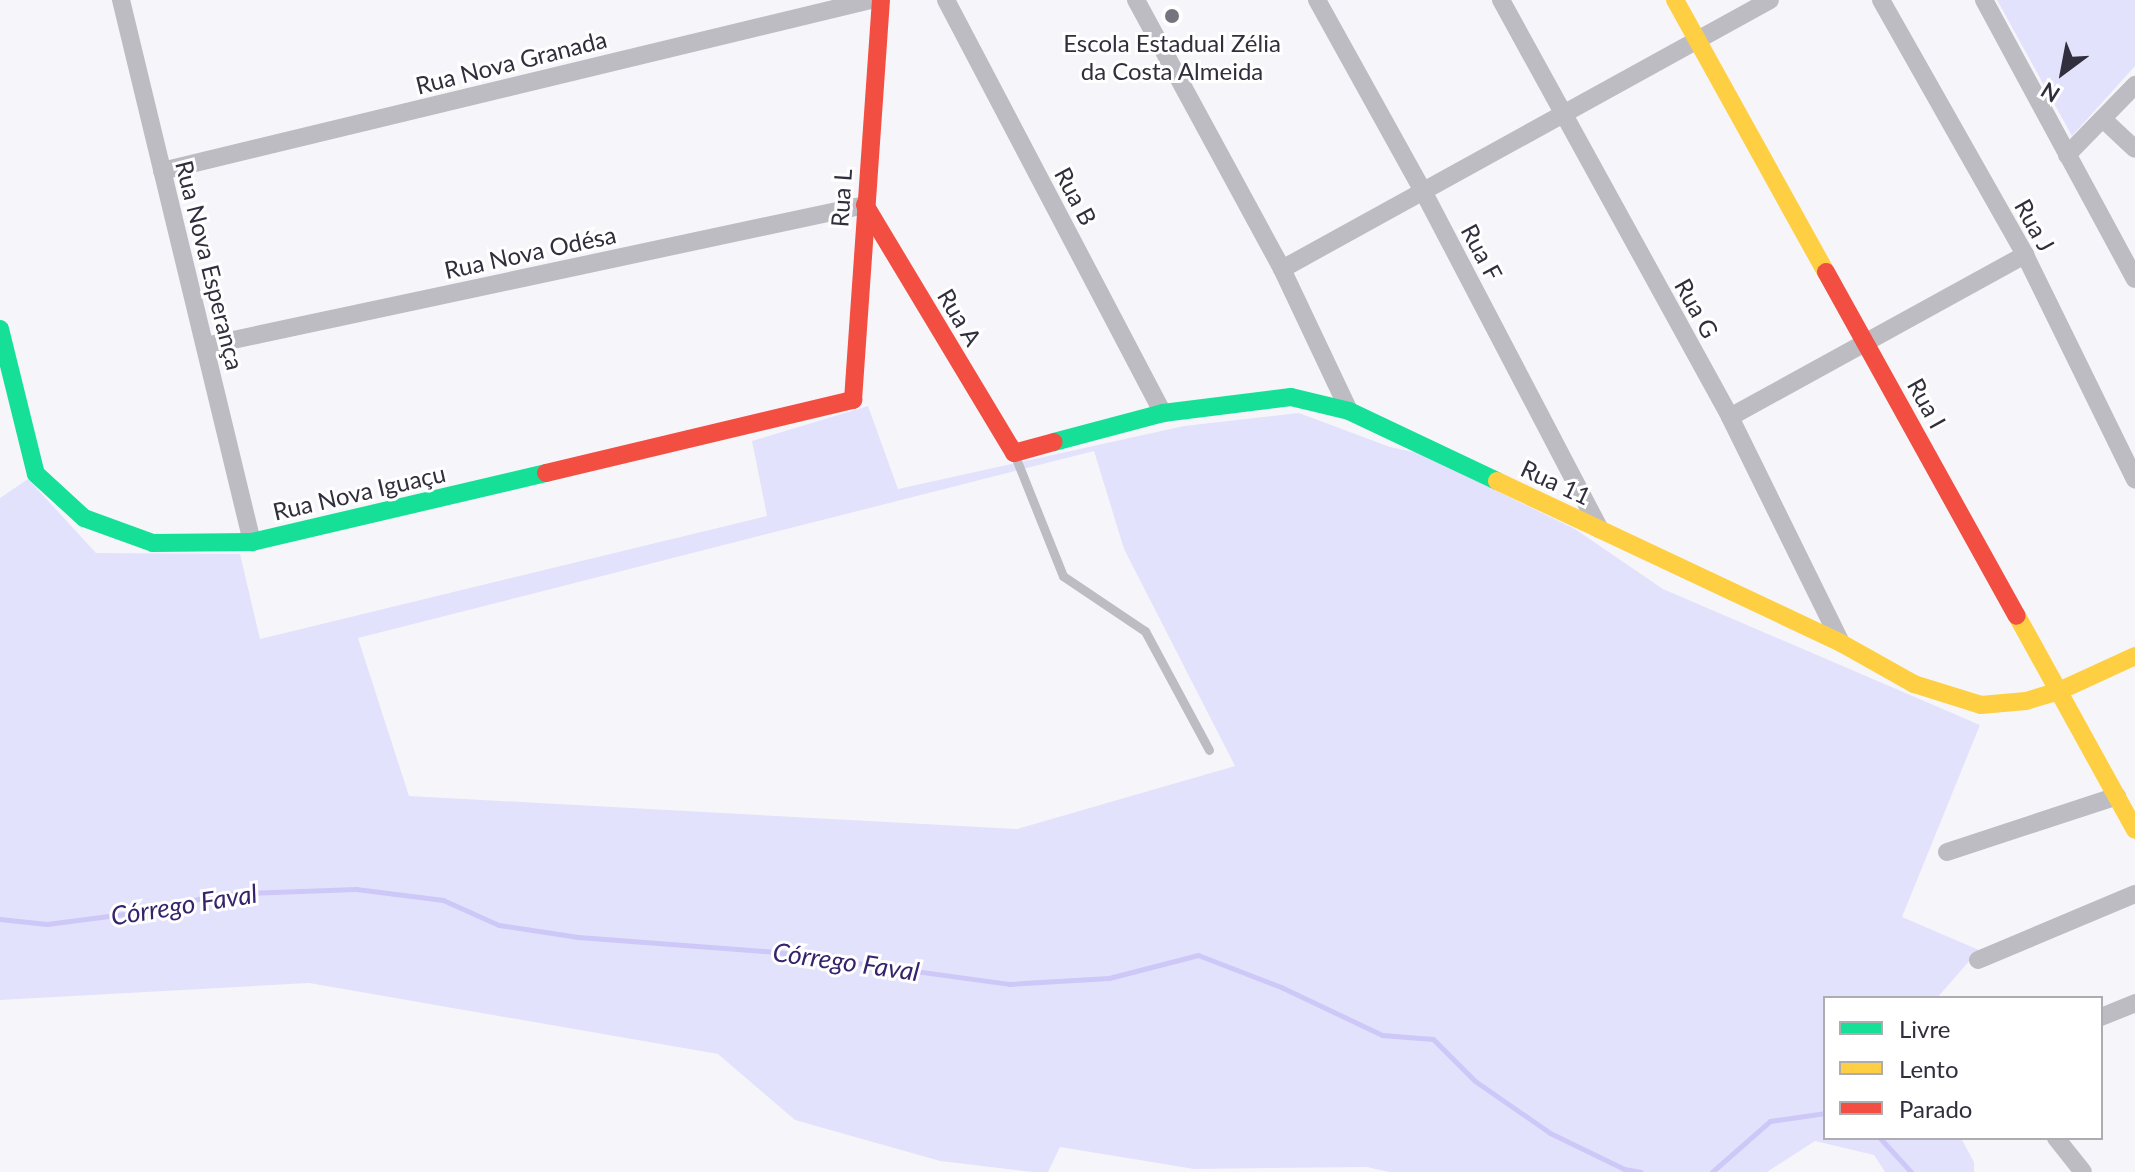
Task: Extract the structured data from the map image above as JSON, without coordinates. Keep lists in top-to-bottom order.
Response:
{
  "streets": {
    "street": [
      "Rua Nova Granada",
      "Rua B",
      "Rua L",
      "Rua J",
      "Rua Nova Odésa",
      "Rua F",
      "Rua Nova Esperança",
      "Rua G",
      "Rua A",
      "Rua I",
      "Rua 11",
      "Rua Nova Iguaçu"
    ]
  },
  "crossings": [
    ["Rua Nova Granada", "Rua Nova Esperança"],
    ["Rua B", "Rua 11"],
    ["Rua L", "Rua Nova Odésa"],
    ["Rua L", "Rua A"],
    ["Rua L", "Rua Nova Iguaçu"],
    ["Rua Nova Odésa", "Rua Nova Esperança"],
    ["Rua Nova Odésa", "Rua A"],
    ["Rua F", "Rua 11"],
    ["Rua Nova Esperança", "Rua Nova Iguaçu"],
    ["Rua G", "Rua 11"],
    ["Rua A", "Rua 11"],
    ["Rua I", "Rua 11"]
  ],
  "water": ["Córrego Faval"],
  "places": ["Escola Estadual Zélia da Costa Almeida"],
  "legend": ["Livre", "Lento", "Parado"],
  "north": "bottom left"
}
